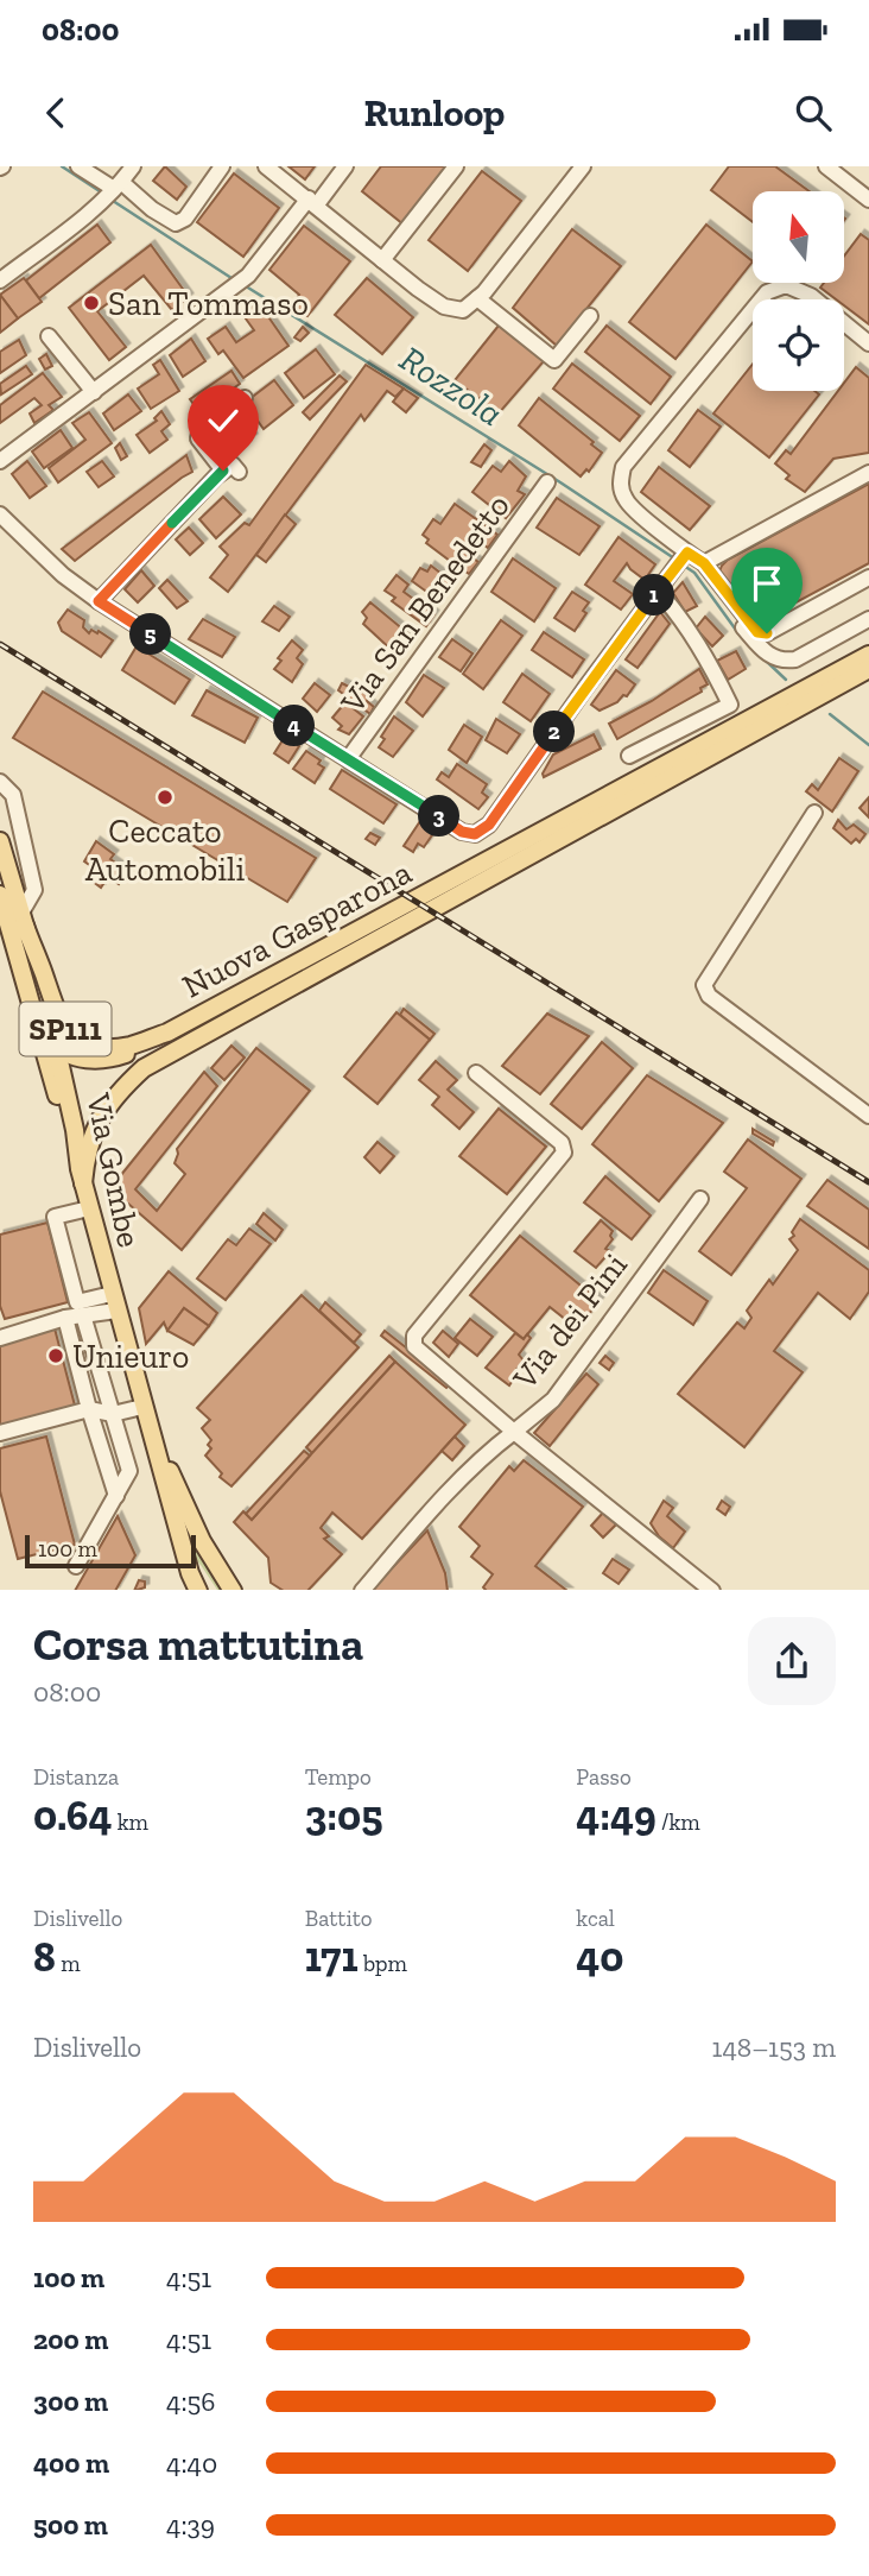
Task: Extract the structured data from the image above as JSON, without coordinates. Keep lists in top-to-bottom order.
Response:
{
  "streets": {
    "main road": ["Nuova Gasparona", "SP111", "Via Gombe"],
    "street": ["Via San Benedetto", "Via dei Pini"]
  },
  "crossings": [
    ["Nuova Gasparona", "SP111"],
    ["Nuova Gasparona", "Via Gombe"],
    ["SP111", "Via Gombe"]
  ],
  "water": ["Rozzola"],
  "places": ["San Tommaso", "Ceccato Automobili", "Unieuro"],
  "scale_bar": "100 m",
  "north": "top",
  "page": {
    "status": "08:00",
    "header": "Runloop",
    "pins": [
      "1",
      "5",
      "4",
      "2",
      "3"
    ],
    "scale": "100 m",
    "heading": ["Corsa mattutina", "08:00"],
    "stats": [
      ["Distanza", "0.64 km"],
      ["Tempo", "3:05"],
      ["Passo", "4:49 /km"],
      ["Dislivello", "8 m"],
      ["Battito", "171 bpm"],
      ["kcal", "40"]
    ],
    "chart": ["Dislivello", "148–153 m"],
    "list": [
      {
        "name": "100 m",
        "note": "4:51"
      },
      {
        "name": "200 m",
        "note": "4:51"
      },
      {
        "name": "300 m",
        "note": "4:56"
      },
      {
        "name": "400 m",
        "note": "4:40"
      },
      {
        "name": "500 m",
        "note": "4:39"
      }
    ]
  }
}
